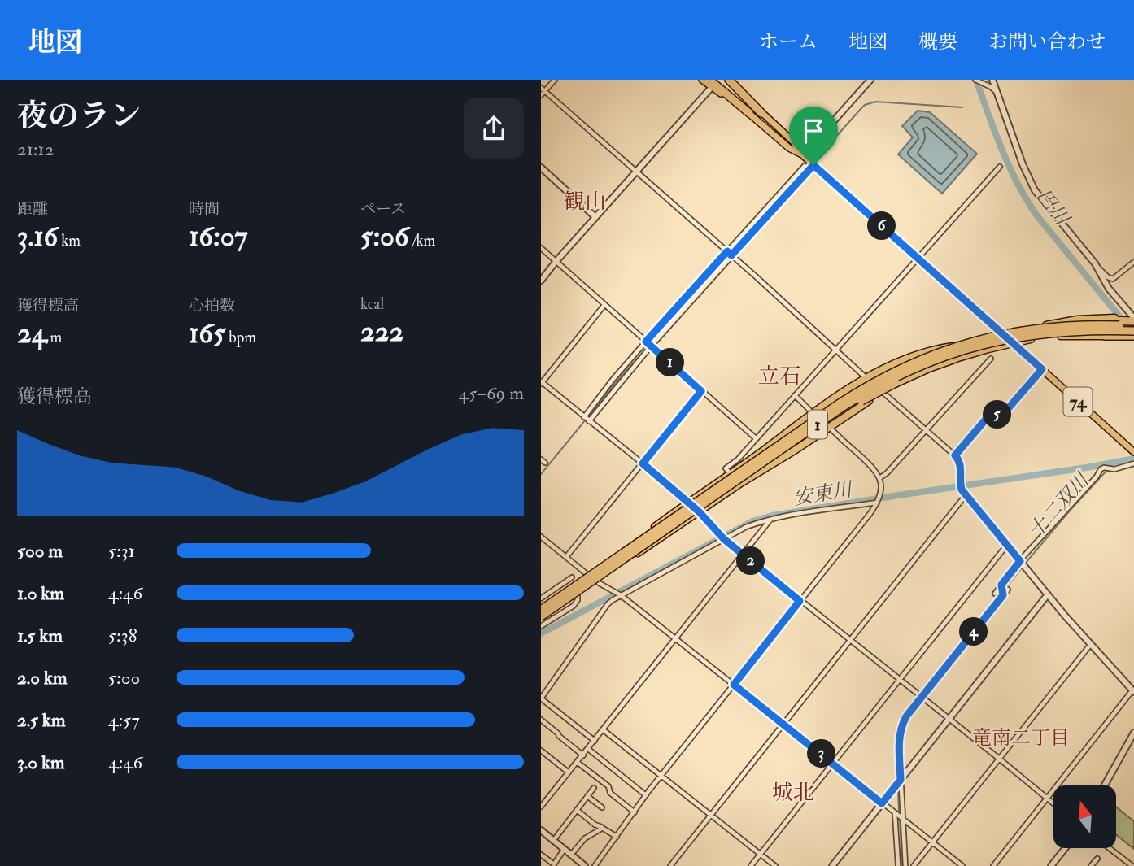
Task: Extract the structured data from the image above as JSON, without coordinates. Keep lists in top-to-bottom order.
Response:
{
  "streets": {
    "highway": ["74", "1"]
  },
  "crossings": [
    ["74", "1"]
  ],
  "districts": [
    "観山",
    "立石",
    "竜南二丁目",
    "城北"
  ],
  "water": ["巴川", "安東川", "十二双川"],
  "north": "top",
  "page": {
    "header": "地図",
    "nav": [
      "ホーム",
      "地図",
      "概要",
      "お問い合わせ"
    ],
    "heading": ["夜のラン", "21:12"],
    "stats": [
      ["距離", "3.16 km"],
      ["時間", "16:07"],
      ["ペース", "5:06 /km"],
      ["獲得標高", "24 m"],
      ["心拍数", "165 bpm"],
      ["kcal", "222"]
    ],
    "pins": [
      "6",
      "1",
      "5",
      "2",
      "4",
      "3"
    ],
    "chart": ["獲得標高", "45–69 m"],
    "list": [
      {
        "name": "500 m",
        "note": "5:31"
      },
      {
        "name": "1.0 km",
        "note": "4:46"
      },
      {
        "name": "1.5 km",
        "note": "5:38"
      },
      {
        "name": "2.0 km",
        "note": "5:00"
      },
      {
        "name": "2.5 km",
        "note": "4:57"
      },
      {
        "name": "3.0 km",
        "note": "4:46"
      }
    ]
  }
}
